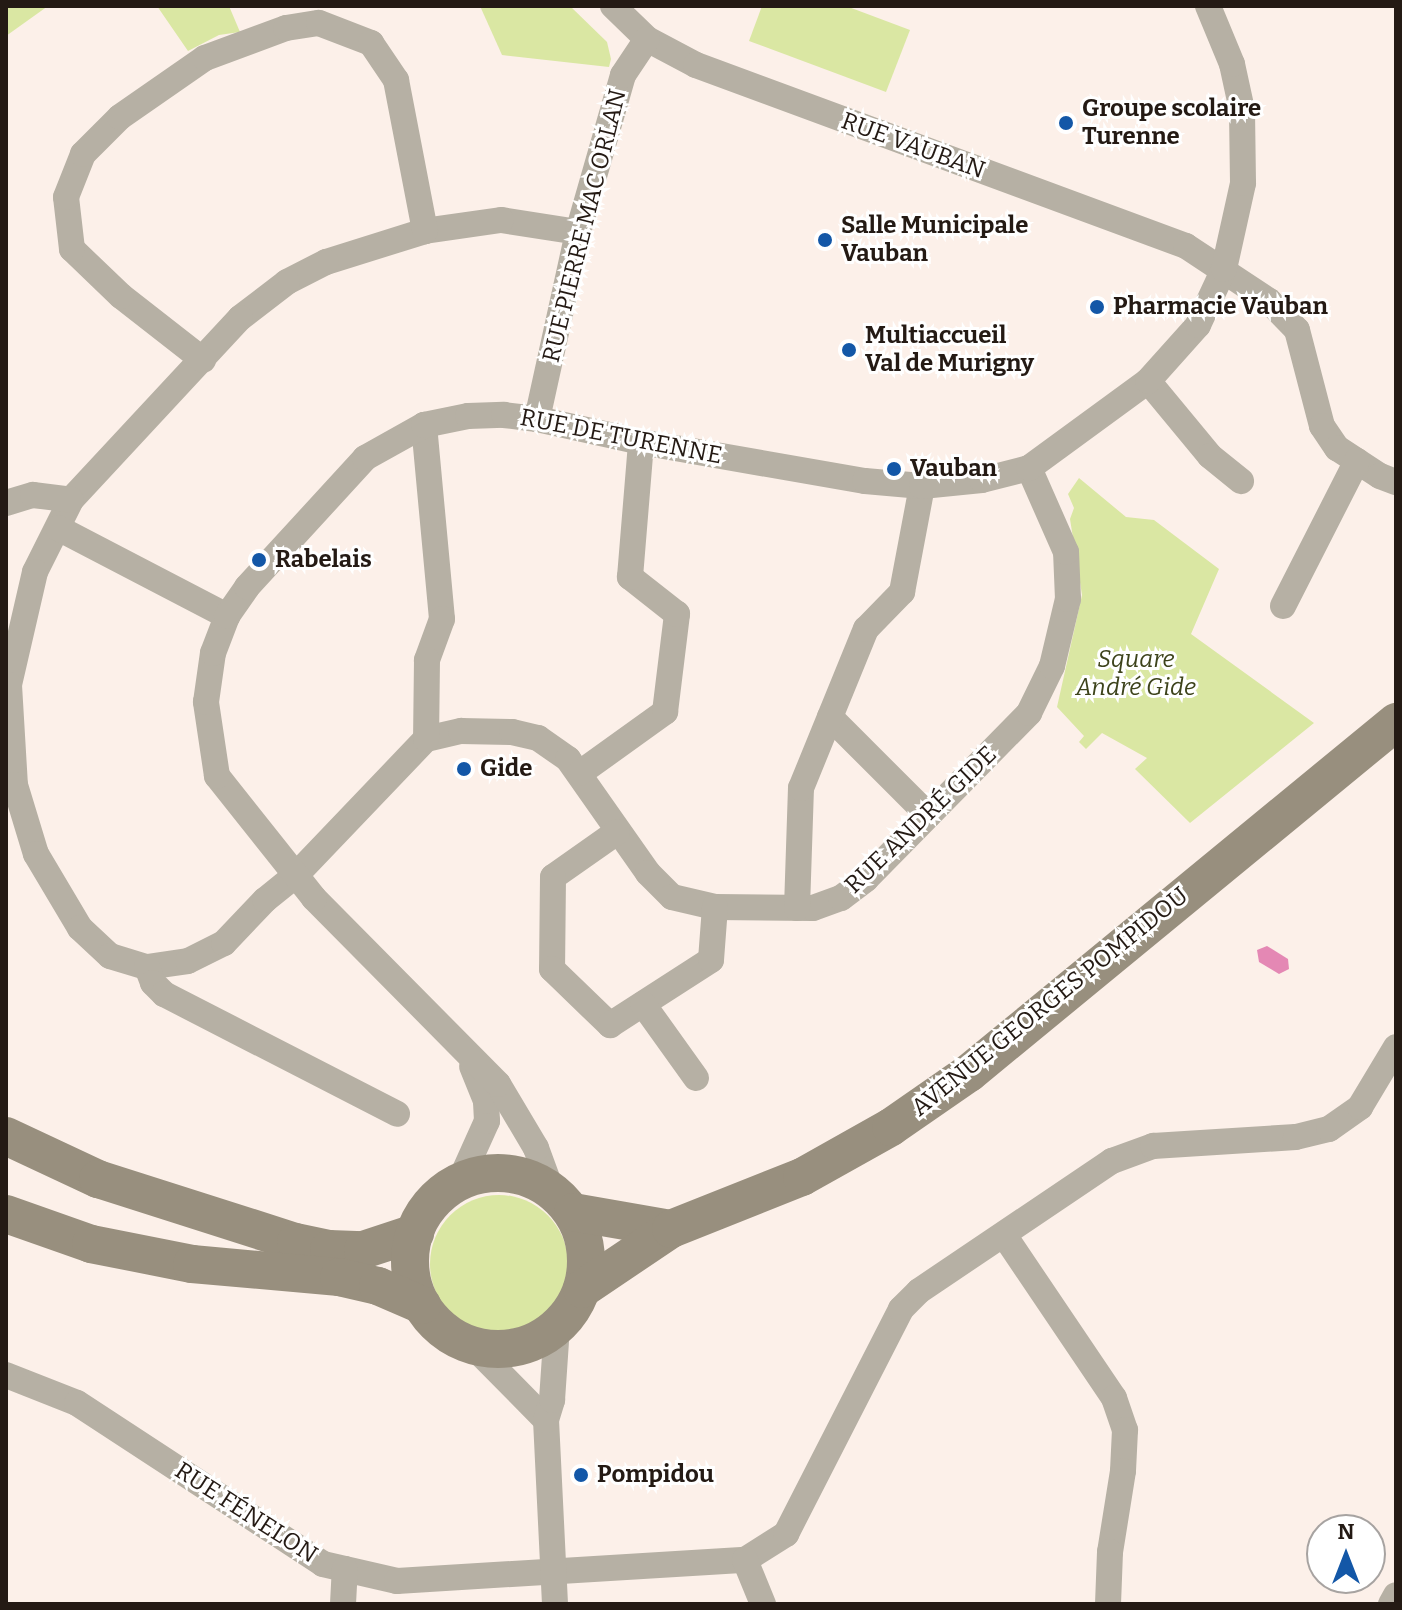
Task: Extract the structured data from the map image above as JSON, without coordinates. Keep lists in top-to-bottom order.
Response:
{
  "streets": {
    "main road": ["AVENUE GEORGES POMPIDOU"],
    "street": [
      "RUE VAUBAN",
      "RUE PIERRE MAC ORLAN",
      "RUE DE TURENNE",
      "RUE ANDRÉ GIDE",
      "RUE FÉNELON"
    ]
  },
  "crossings": [
    ["RUE VAUBAN", "RUE PIERRE MAC ORLAN"],
    ["RUE VAUBAN", "RUE DE TURENNE"],
    ["RUE PIERRE MAC ORLAN", "RUE DE TURENNE"],
    ["RUE DE TURENNE", "RUE ANDRÉ GIDE"],
    ["RUE DE TURENNE", "AVENUE GEORGES POMPIDOU"]
  ],
  "parks": ["Square André Gide"],
  "places": [
    "Groupe scolaire Turenne",
    "Salle Municipale Vauban",
    "Pharmacie Vauban",
    "Multiaccueil Val de Murigny",
    "Vauban",
    "Rabelais",
    "Gide",
    "Pompidou"
  ],
  "north": "top"
}
